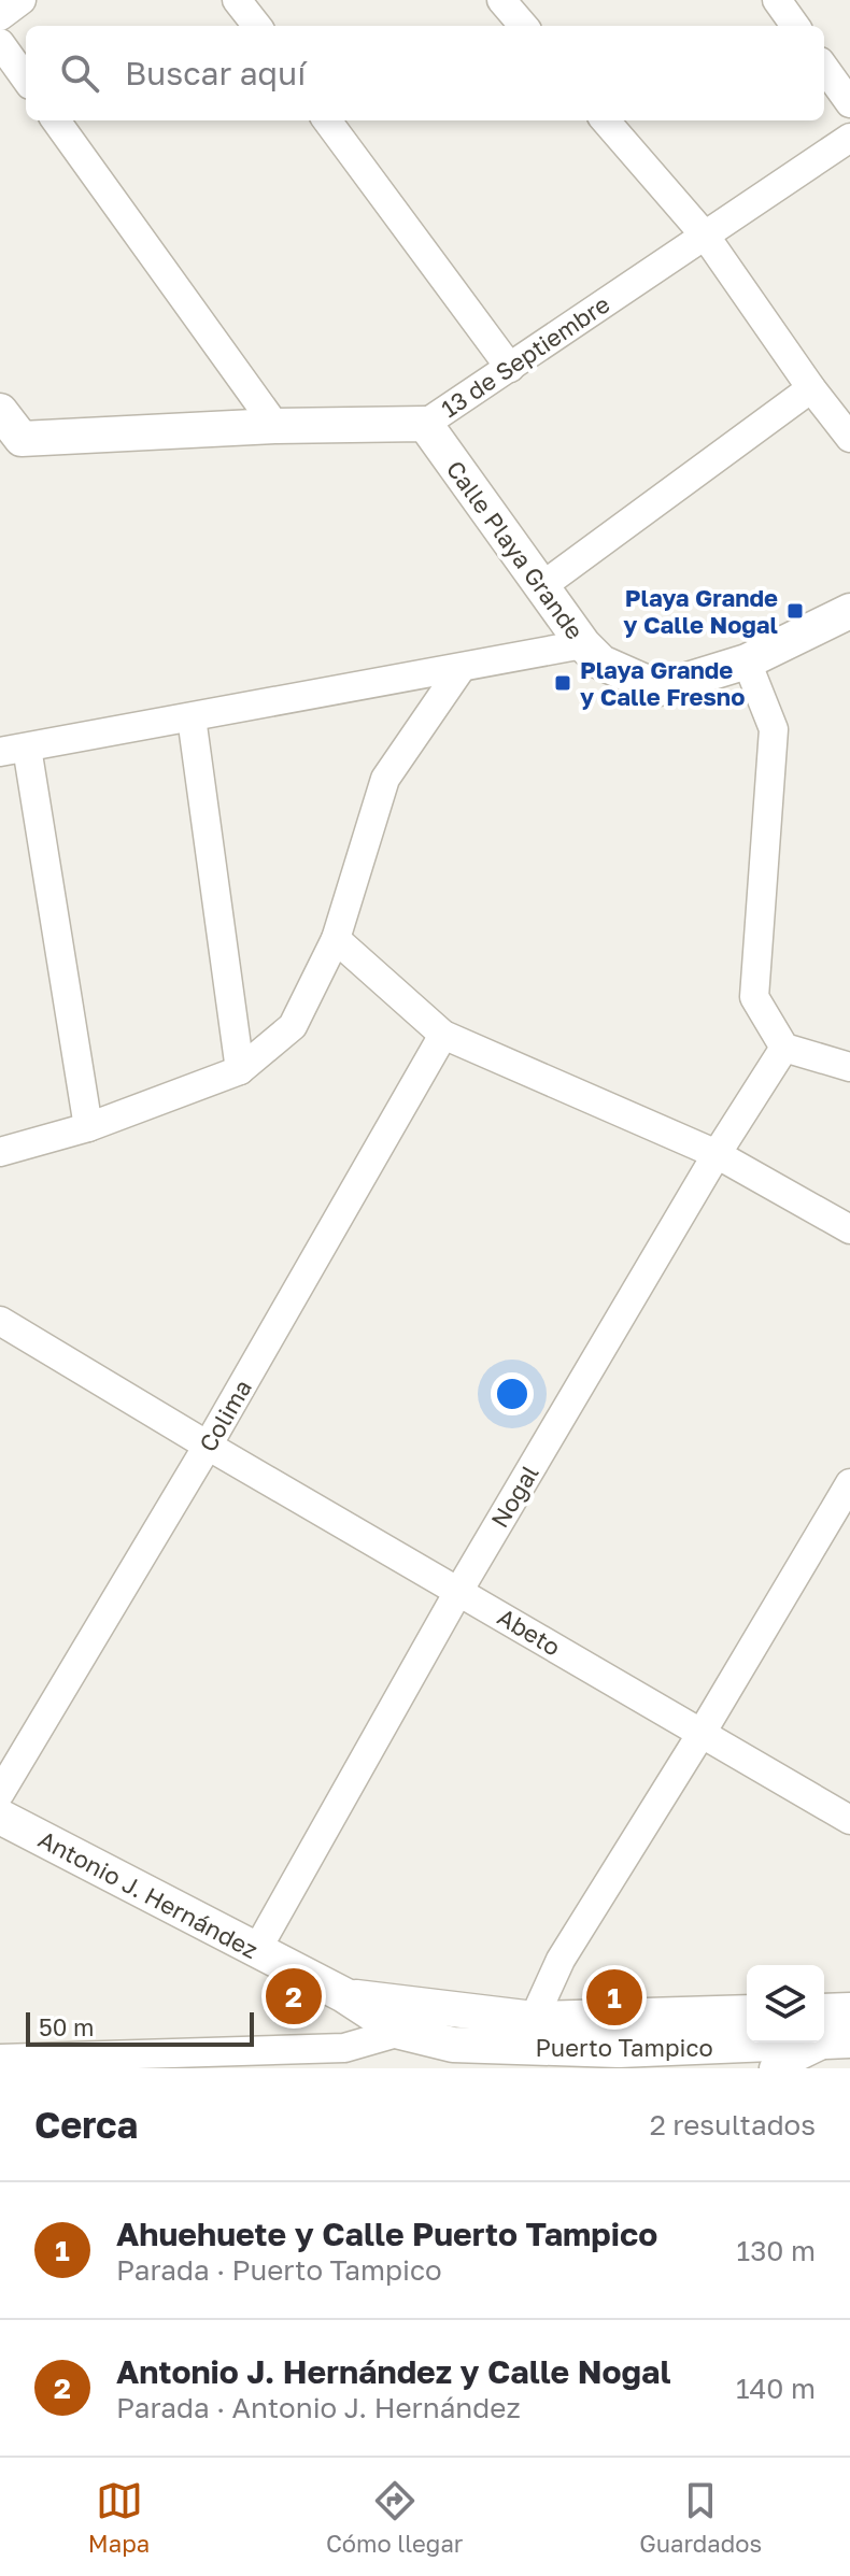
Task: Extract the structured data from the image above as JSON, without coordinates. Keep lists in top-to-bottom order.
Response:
{
  "streets": {
    "street": [
      "13 de Septiembre",
      "Calle Playa Grande",
      "Colima",
      "Nogal",
      "Abeto",
      "Antonio J. Hernández",
      "Puerto Tampico"
    ]
  },
  "crossings": [
    ["13 de Septiembre", "Calle Playa Grande"],
    ["Colima", "Abeto"],
    ["Nogal", "Abeto"],
    ["Nogal", "Antonio J. Hernández"],
    ["Antonio J. Hernández", "Puerto Tampico"]
  ],
  "places": {
    "transit": ["Playa Grande y Calle Nogal", "Playa Grande y Calle Fresno"]
  },
  "scale_bar": "50 m",
  "page": {
    "search": "Buscar aquí",
    "pins": ["2", "1"],
    "scale": "50 m",
    "heading": ["Cerca", "2 resultados"],
    "list": [
      {
        "mark": "1",
        "name": "Ahuehuete y Calle Puerto Tampico",
        "note": "Parada · Puerto Tampico",
        "value": "130 m"
      },
      {
        "mark": "2",
        "name": "Antonio J. Hernández y Calle Nogal",
        "note": "Parada · Antonio J. Hernández",
        "value": "140 m"
      }
    ],
    "nav": ["Mapa", "Cómo llegar", "Guardados"]
  }
}
